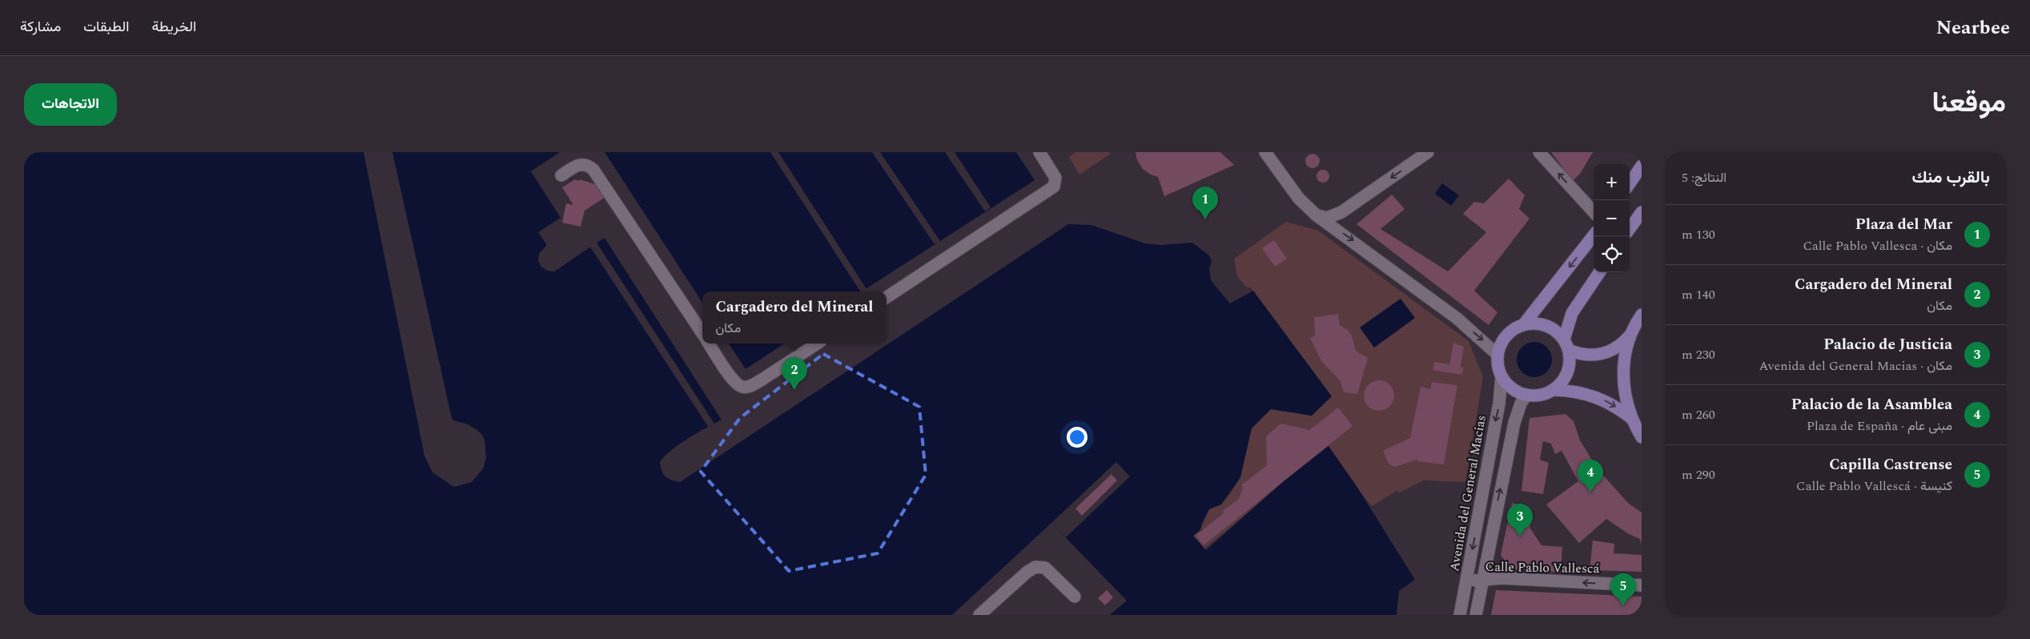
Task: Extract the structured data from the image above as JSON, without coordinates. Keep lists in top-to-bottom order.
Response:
{
  "streets": {
    "street": ["Avenida del General Macias", "Calle Pablo Vallescá"]
  },
  "crossings": [
    ["Avenida del General Macias", "Calle Pablo Vallescá"]
  ],
  "one_way": ["Calle Pablo Vallescá"],
  "page": {
    "header": "Nearbee",
    "nav": ["الخريطة", "الطبقات", "مشاركة"],
    "title": "موقعنا",
    "buttons": "الاتجاهات",
    "heading": ["بالقرب منك", "النتائج: 5"],
    "map_buttons": ["+", "−"],
    "pins": [
      "1",
      "2",
      "4",
      "3",
      "5"
    ],
    "list": [
      {
        "mark": "1",
        "name": "Plaza del Mar",
        "note": "مكان · Calle Pablo Vallesca",
        "value": "130 m"
      },
      {
        "mark": "2",
        "name": "Cargadero del Mineral",
        "note": "مكان",
        "value": "140 m"
      },
      {
        "mark": "3",
        "name": "Palacio de Justicia",
        "note": "مكان · Avenida del General Macias",
        "value": "230 m"
      },
      {
        "mark": "4",
        "name": "Palacio de la Asamblea",
        "note": "مبنى عام · Plaza de España",
        "value": "260 m"
      },
      {
        "mark": "5",
        "name": "Capilla Castrense",
        "note": "كنيسة · Calle Pablo Vallescá",
        "value": "290 m"
      }
    ],
    "popup": ["Cargadero del Mineral", "مكان"]
  }
}
